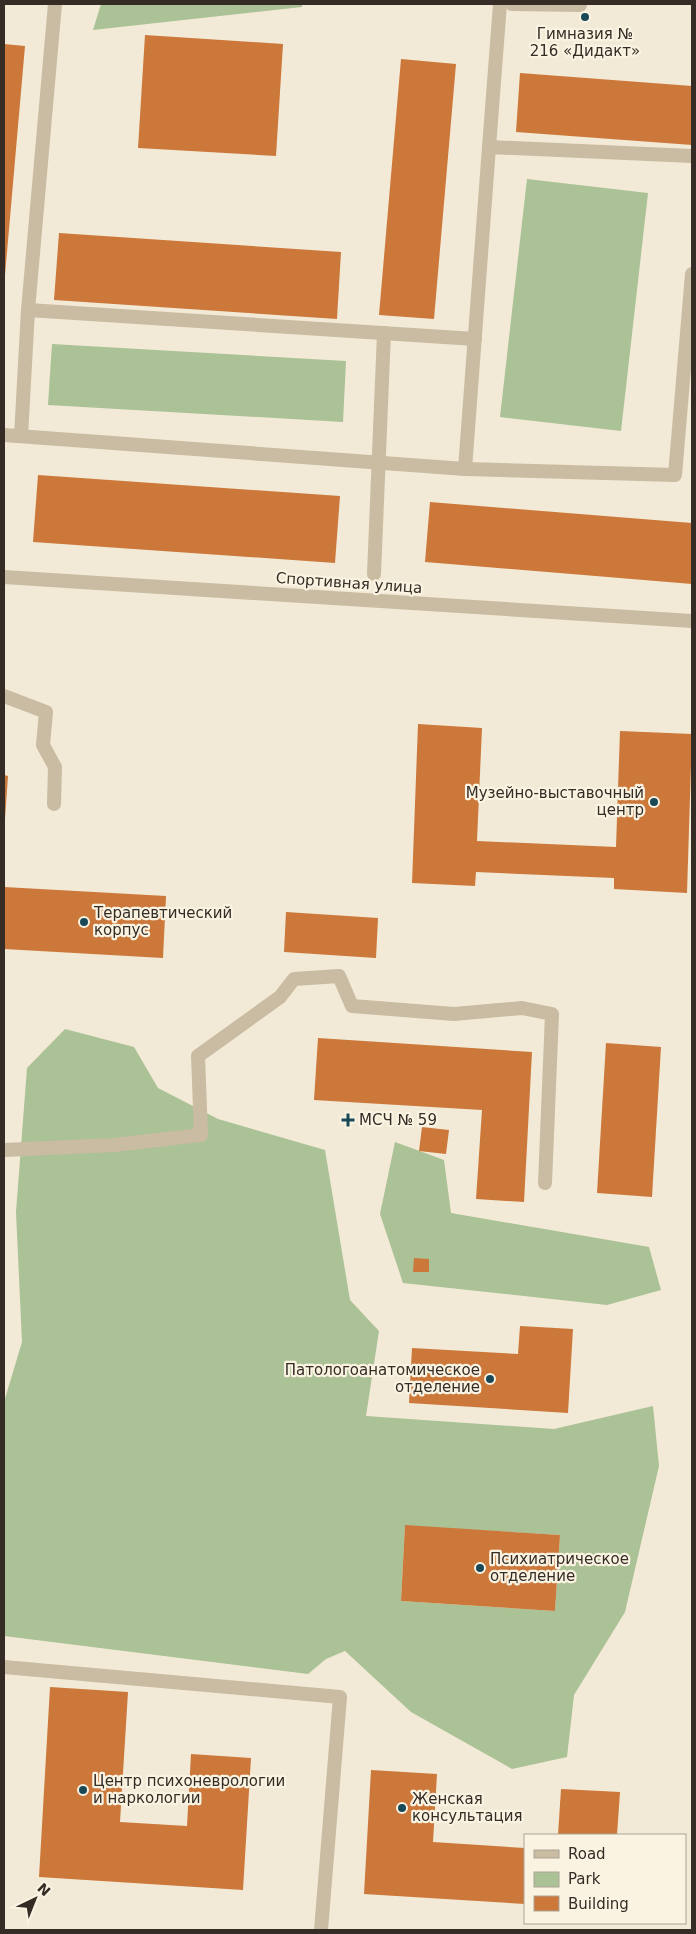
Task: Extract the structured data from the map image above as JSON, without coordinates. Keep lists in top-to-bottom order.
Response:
{
  "streets": {
    "street": ["Спортивная улица"]
  },
  "places": {
    "other": [
      "Гимназия № 216 «Дидакт»",
      "Музейно-выставочный центр",
      "Терапевтический корпус",
      "Патологоанатомическое отделение",
      "Психиатрическое отделение",
      "Центр психоневрологии и наркологии",
      "Женская консультация"
    ],
    "health": ["МСЧ № 59"]
  },
  "legend": ["Road", "Park", "Building"],
  "north": "top right"
}
